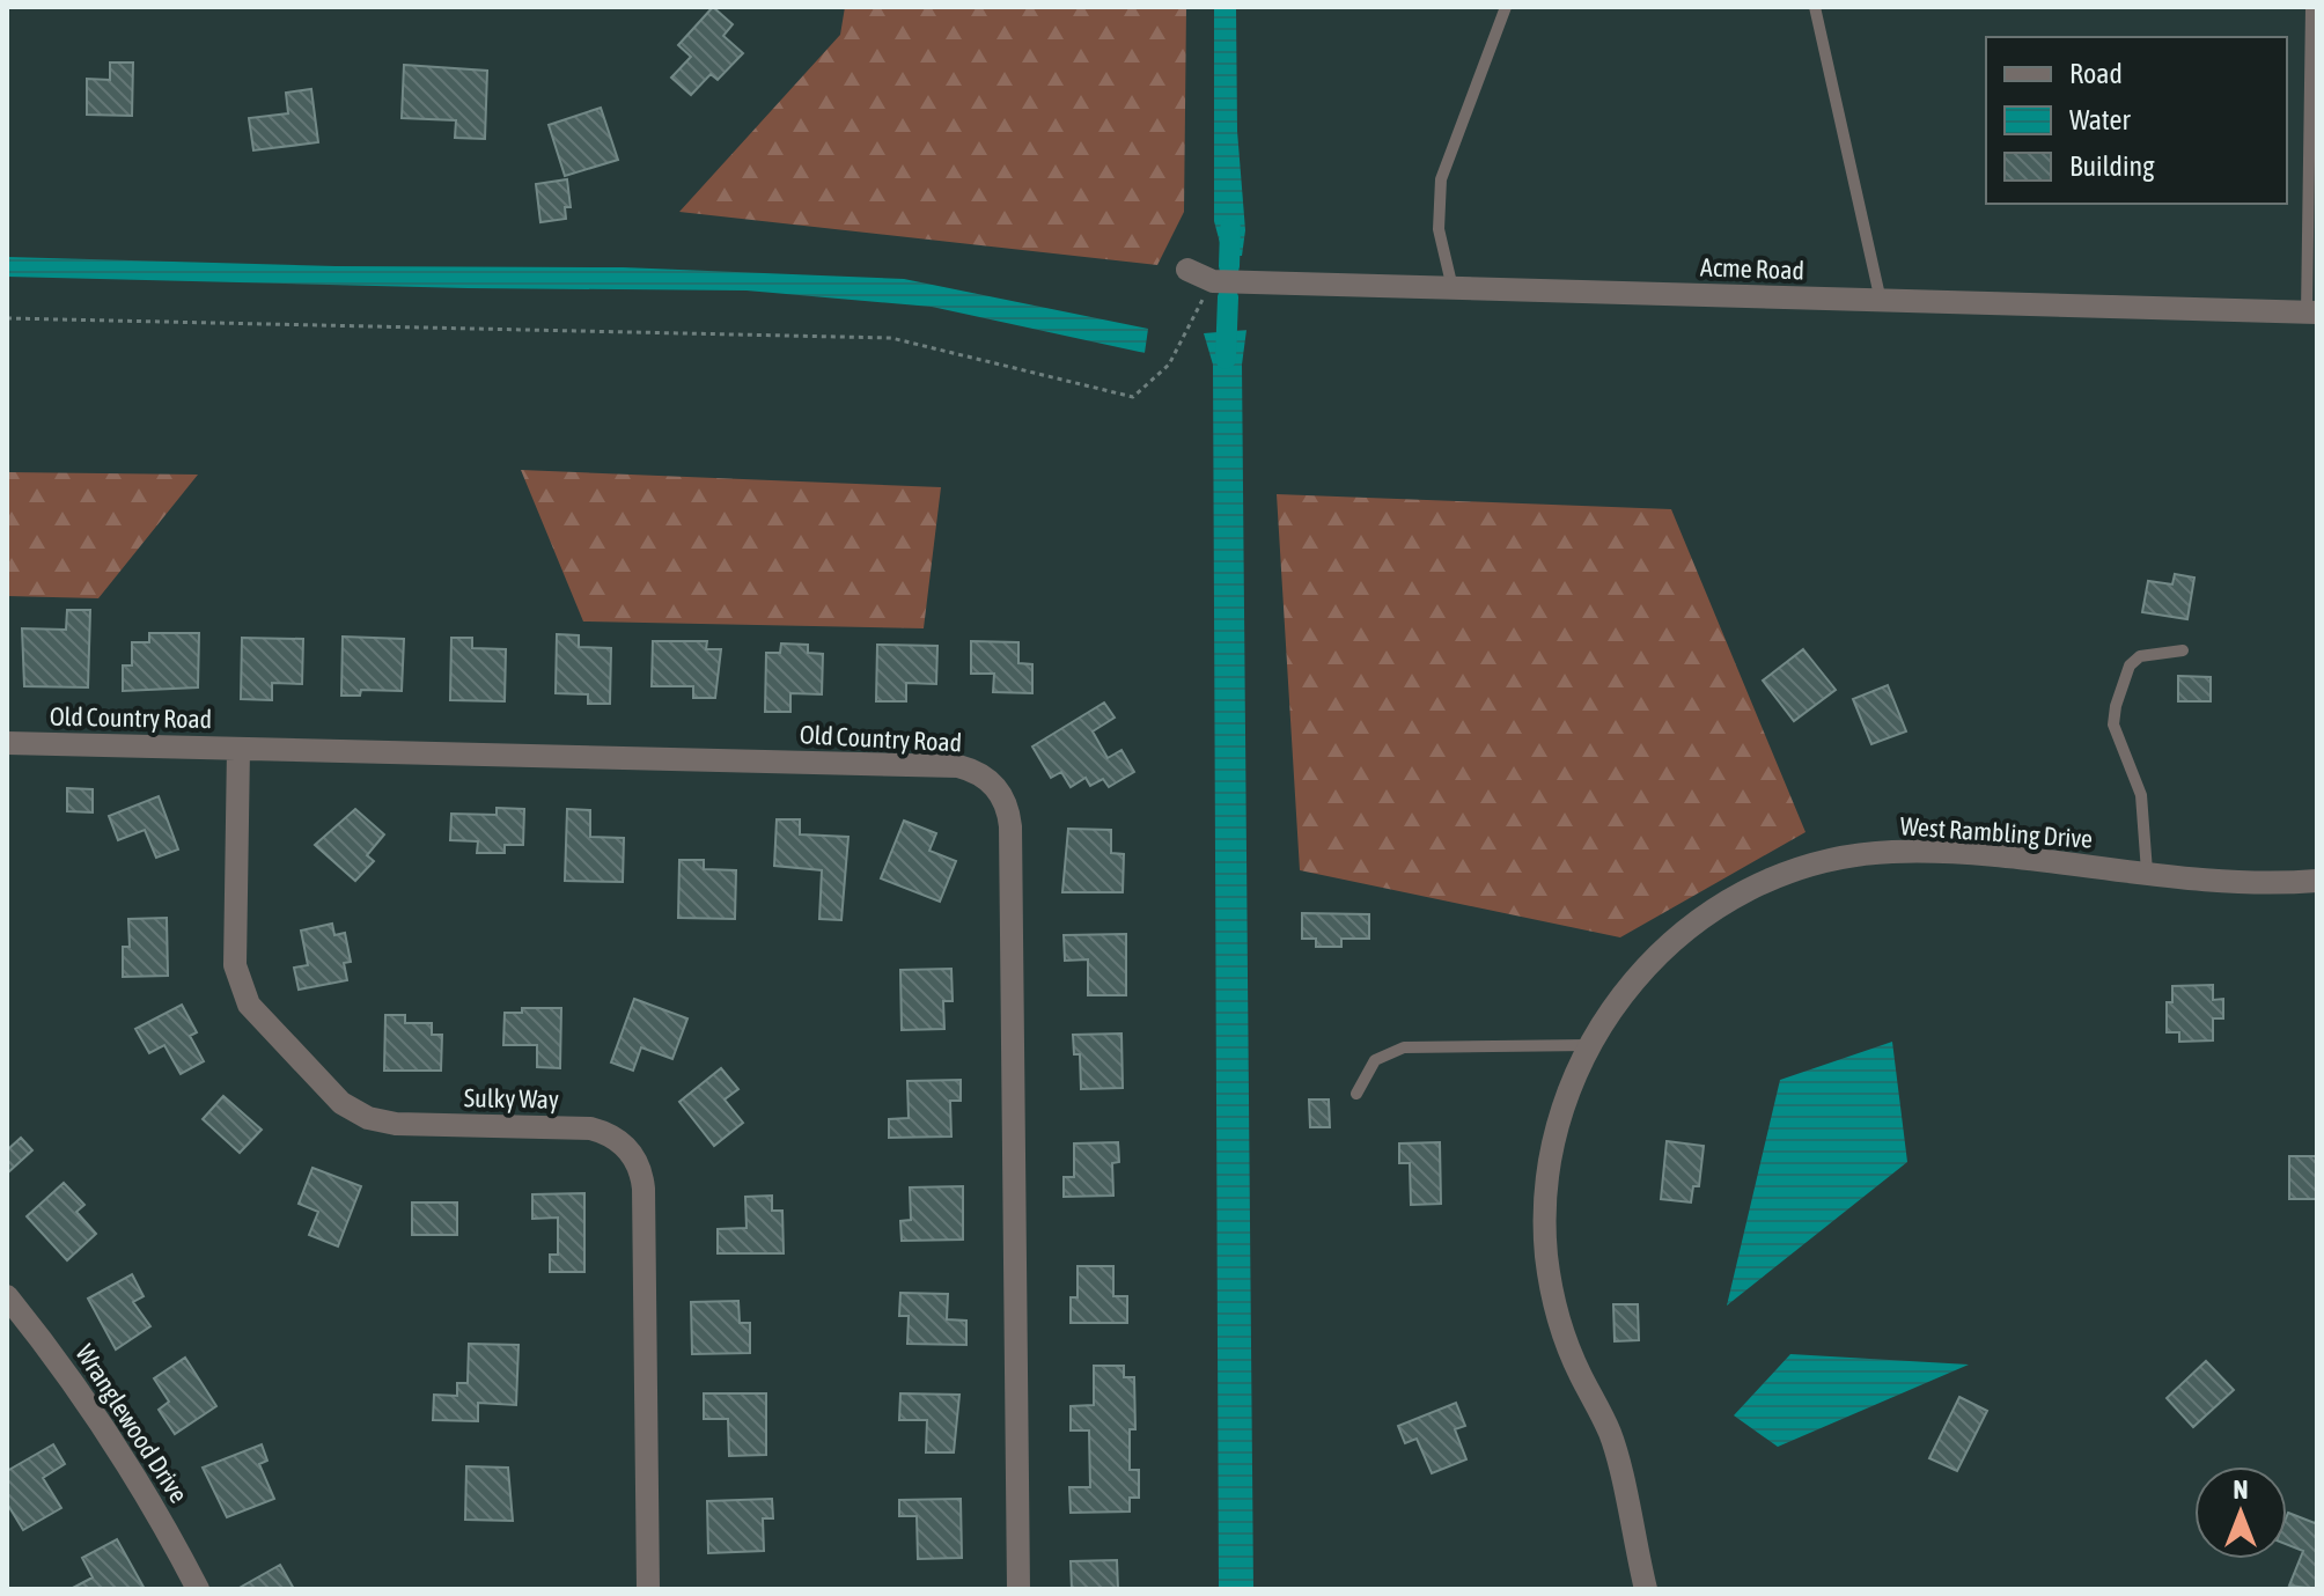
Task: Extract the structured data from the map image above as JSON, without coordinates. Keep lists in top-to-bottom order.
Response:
{
  "streets": {
    "street": [
      "Acme Road",
      "Old Country Road",
      "West Rambling Drive",
      "Sulky Way",
      "Wranglewood Drive"
    ]
  },
  "crossings": [
    ["Old Country Road", "Sulky Way"]
  ],
  "legend": ["Road", "Water", "Building"],
  "north": "top"
}
